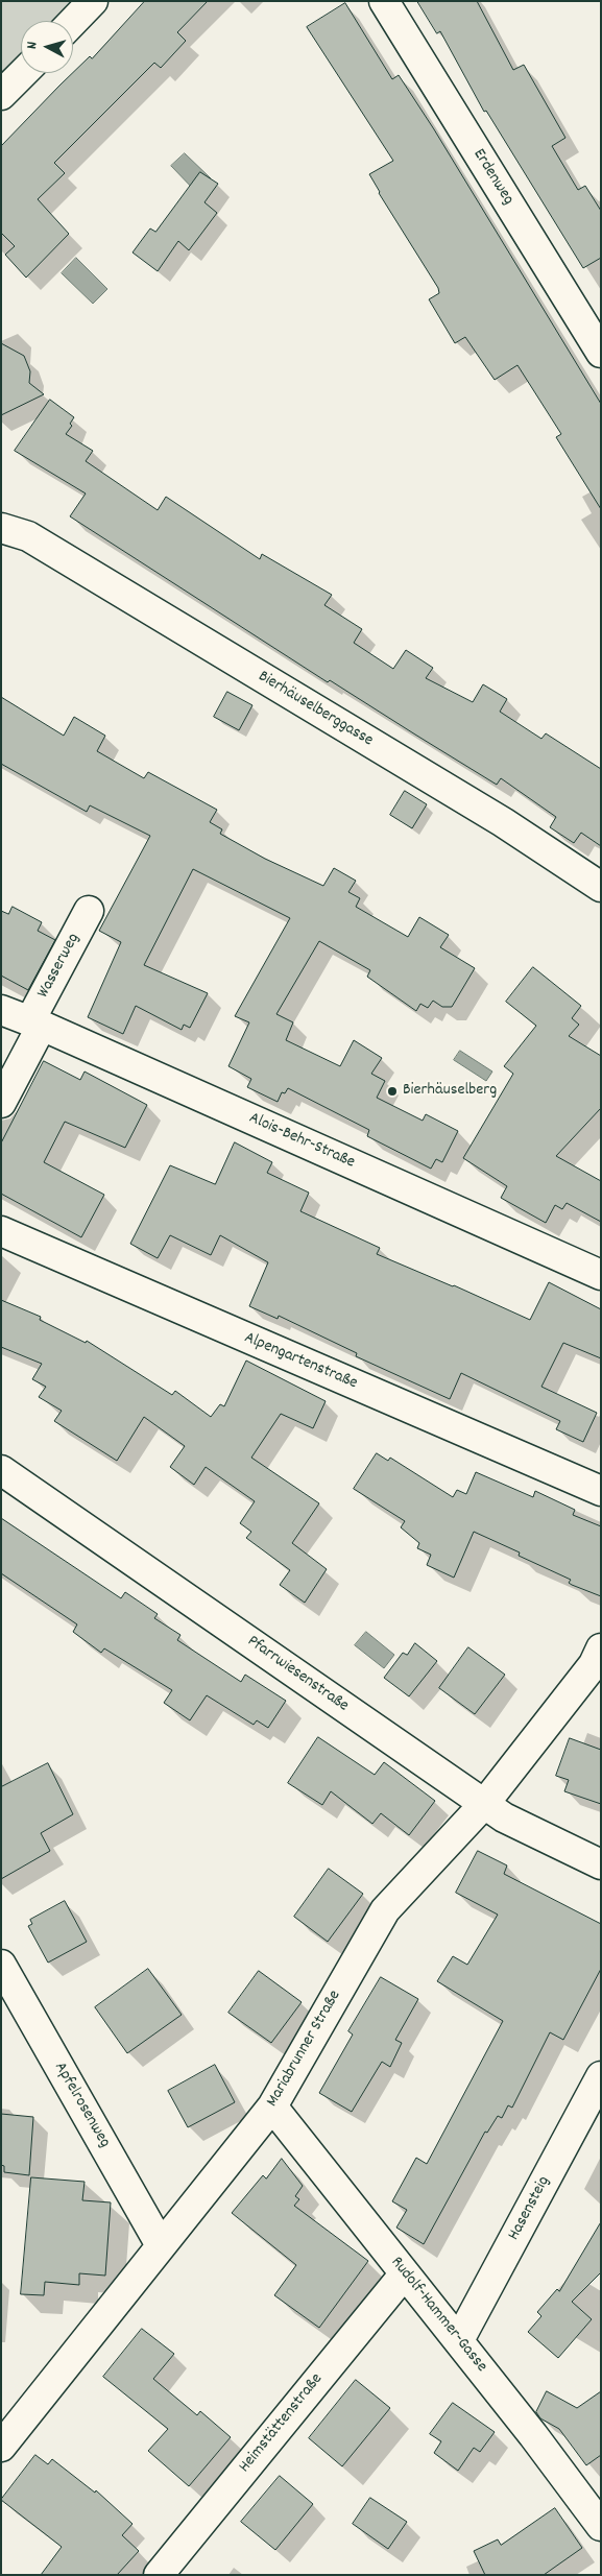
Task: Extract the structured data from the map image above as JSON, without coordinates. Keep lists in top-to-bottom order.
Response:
{
  "streets": {
    "street": [
      "Erdenweg",
      "Bierhäuselberggasse",
      "Wasserweg",
      "Alois-Behr-Straße",
      "Alpengartenstraße",
      "Pfarrwiesenstraße",
      "Mariabrunner Straße",
      "Apfelrosenweg",
      "Hasensteig",
      "Rudolf-Hammer-Gasse",
      "Heimstättenstraße"
    ]
  },
  "crossings": [
    ["Wasserweg", "Alois-Behr-Straße"],
    ["Pfarrwiesenstraße", "Mariabrunner Straße"],
    ["Mariabrunner Straße", "Apfelrosenweg"],
    ["Mariabrunner Straße", "Rudolf-Hammer-Gasse"],
    ["Hasensteig", "Rudolf-Hammer-Gasse"],
    ["Rudolf-Hammer-Gasse", "Heimstättenstraße"]
  ],
  "places": ["Bierhäuselberg"],
  "north": "left"
}
